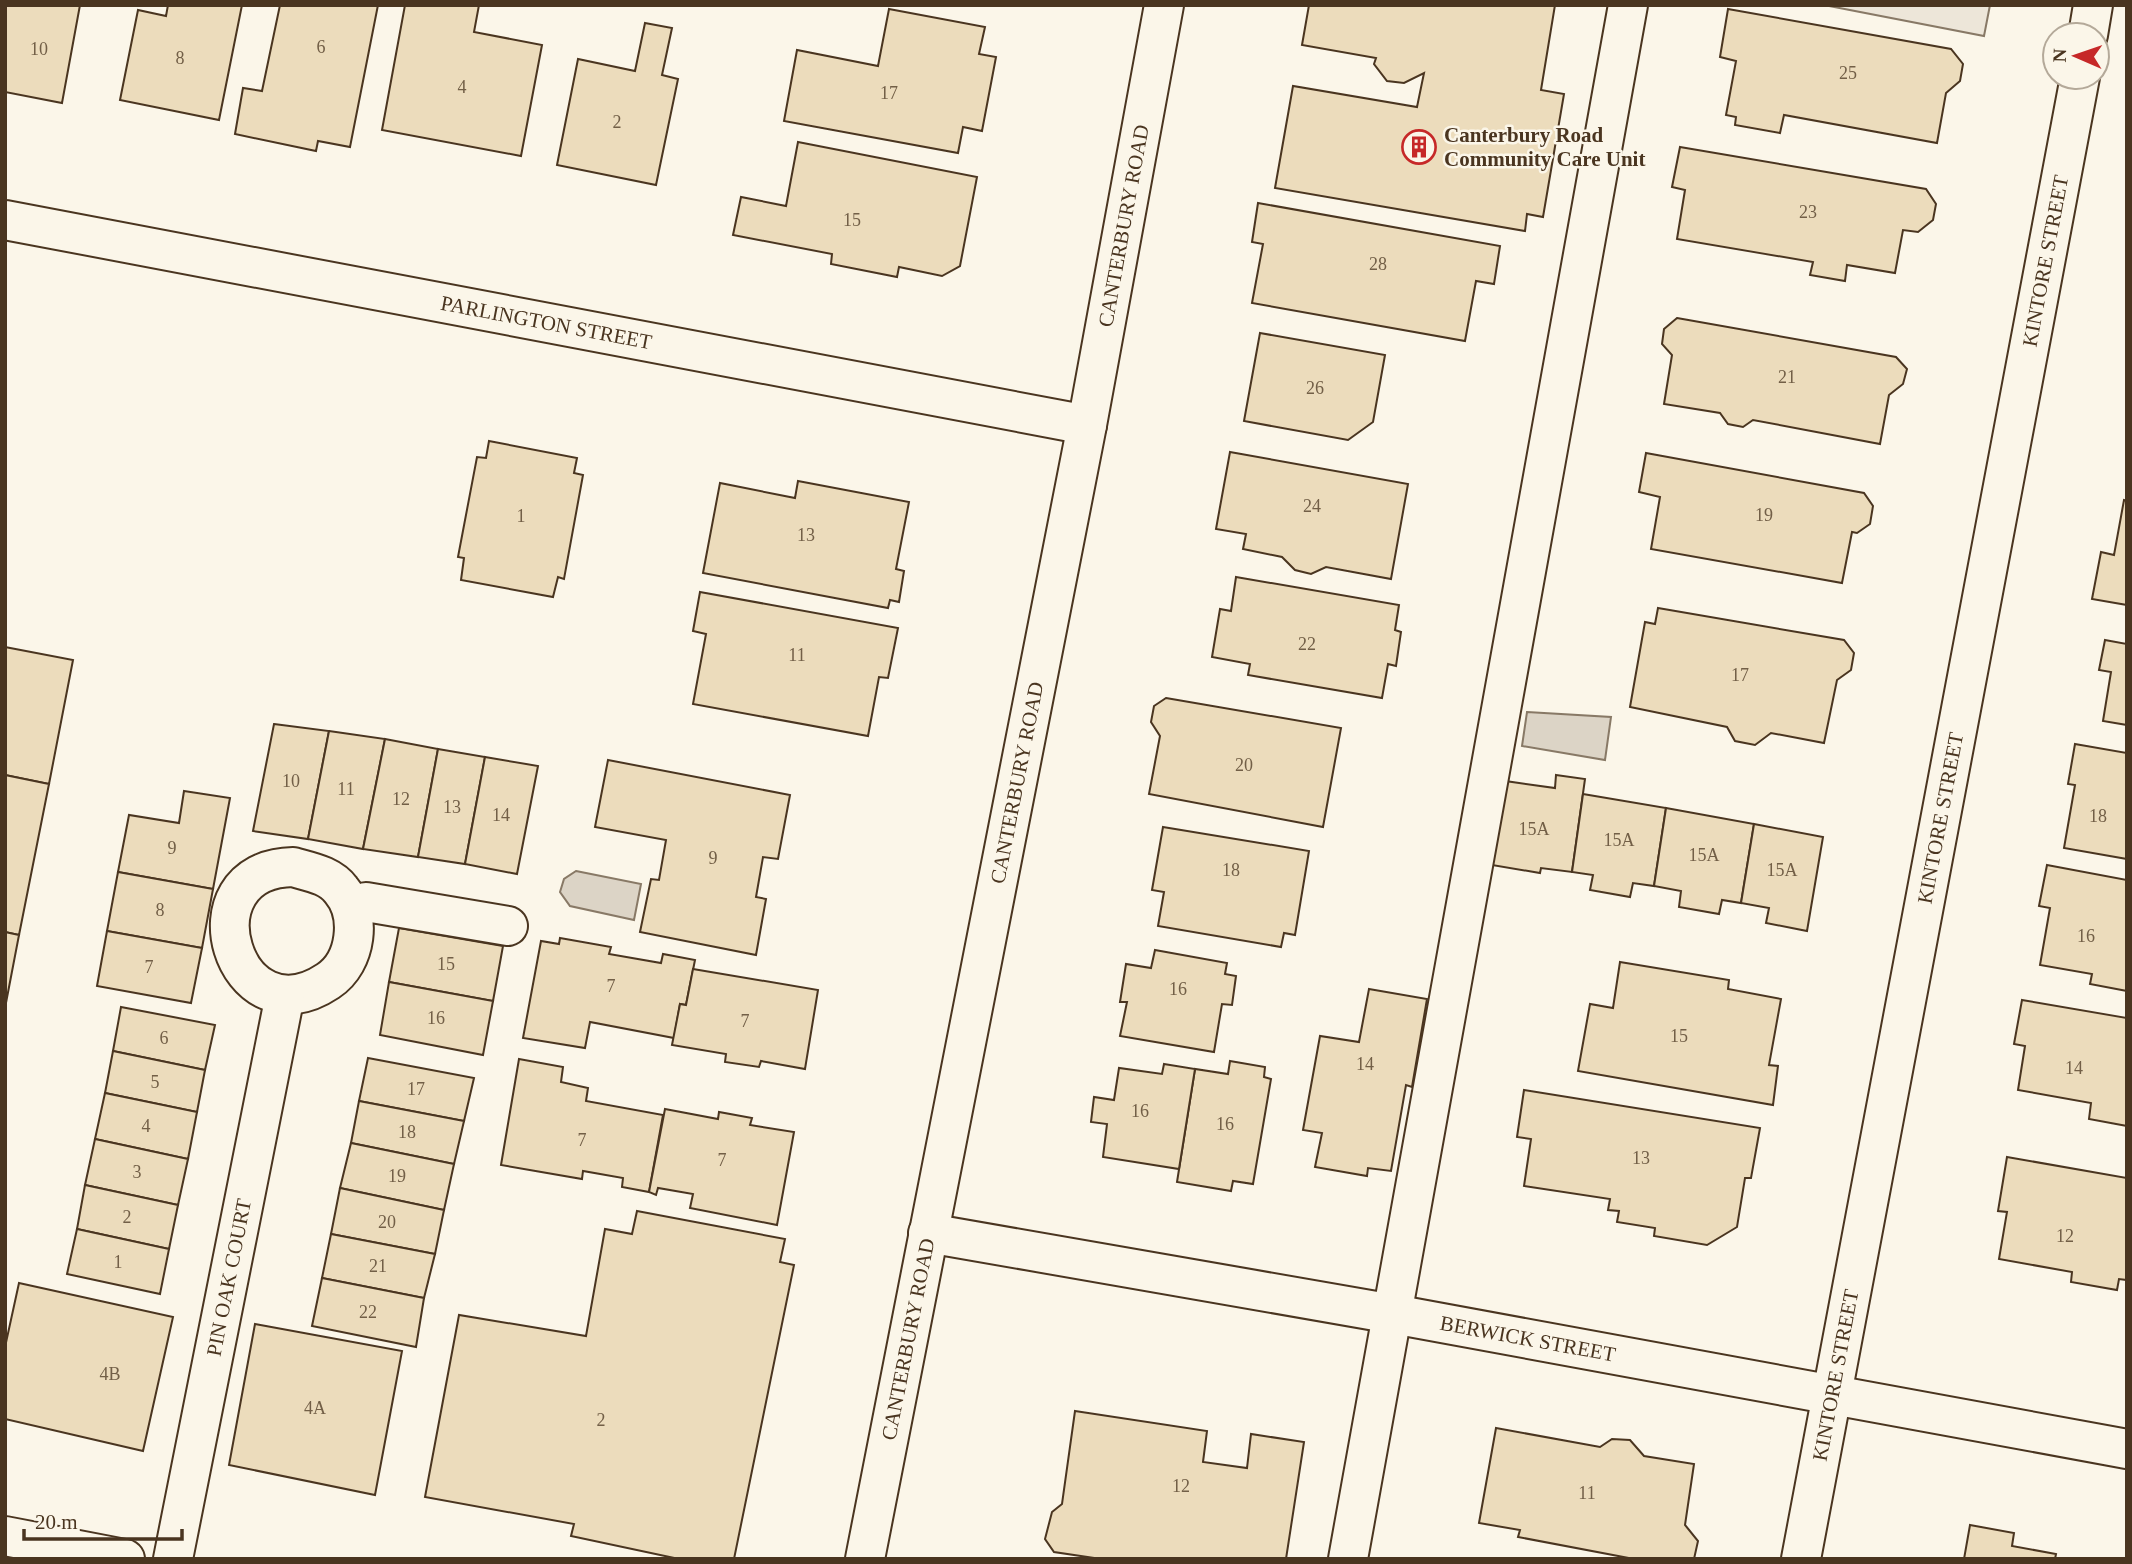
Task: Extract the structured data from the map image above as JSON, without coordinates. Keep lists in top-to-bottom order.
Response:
{
  "streets": {
    "street": [
      "CANTERBURY ROAD",
      "KINTORE STREET",
      "PARLINGTON STREET",
      "PIN OAK COURT",
      "BERWICK STREET"
    ]
  },
  "crossings": [
    ["CANTERBURY ROAD", "PARLINGTON STREET"],
    ["CANTERBURY ROAD", "BERWICK STREET"],
    ["KINTORE STREET", "BERWICK STREET"]
  ],
  "places": {
    "building": ["Canterbury Road Community Care Unit"]
  },
  "house_numbers": [
    "6",
    "10",
    "8",
    "25",
    "4",
    "17",
    "2",
    "23",
    "15",
    "28",
    "21",
    "26",
    "24",
    "19",
    "1",
    "13",
    "22",
    "11",
    "17",
    "20",
    "10",
    "11",
    "12",
    "13",
    "14",
    "18",
    "15A",
    "15A",
    "9",
    "15A",
    "9",
    "18",
    "15A",
    "8",
    "16",
    "15",
    "7",
    "7",
    "16",
    "16",
    "7",
    "15",
    "6",
    "14",
    "14",
    "5",
    "17",
    "16",
    "16",
    "4",
    "18",
    "7",
    "13",
    "7",
    "3",
    "19",
    "2",
    "20",
    "12",
    "1",
    "21",
    "22",
    "4B",
    "4A",
    "2",
    "12",
    "11"
  ],
  "scale_bar": "20 m",
  "north": "left"
}
